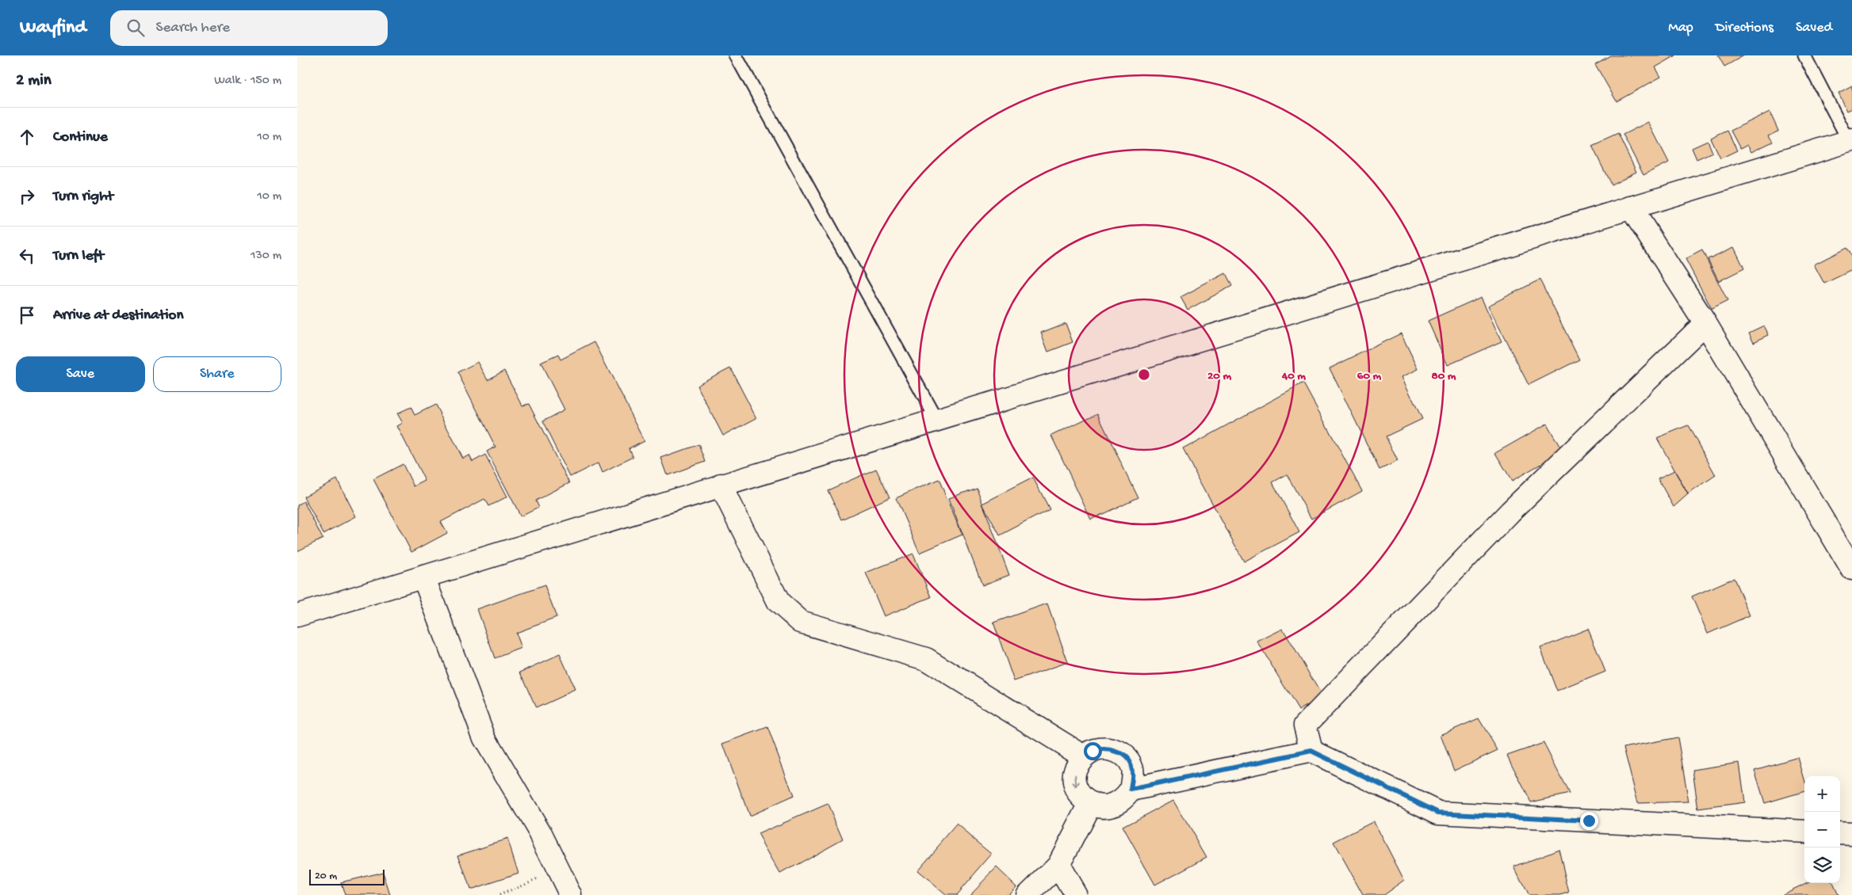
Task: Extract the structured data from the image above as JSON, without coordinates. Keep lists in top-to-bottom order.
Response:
{
  "scale_bar": "20 m",
  "page": {
    "header": "Wayfind",
    "search": "Search here",
    "nav": ["Map", "Directions", "Saved"],
    "heading": ["2 min", "Walk · 150 m"],
    "list": [
      ["Continue", "10 m"],
      ["Turn right", "10 m"],
      ["Turn left", "130 m"],
      "Arrive at destination"
    ],
    "buttons": ["Save", "Share"],
    "map_buttons": ["+", "−"],
    "scale": "20 m"
  },
  "rings": [
    "20 m",
    "40 m",
    "60 m",
    "80 m"
  ]
}
